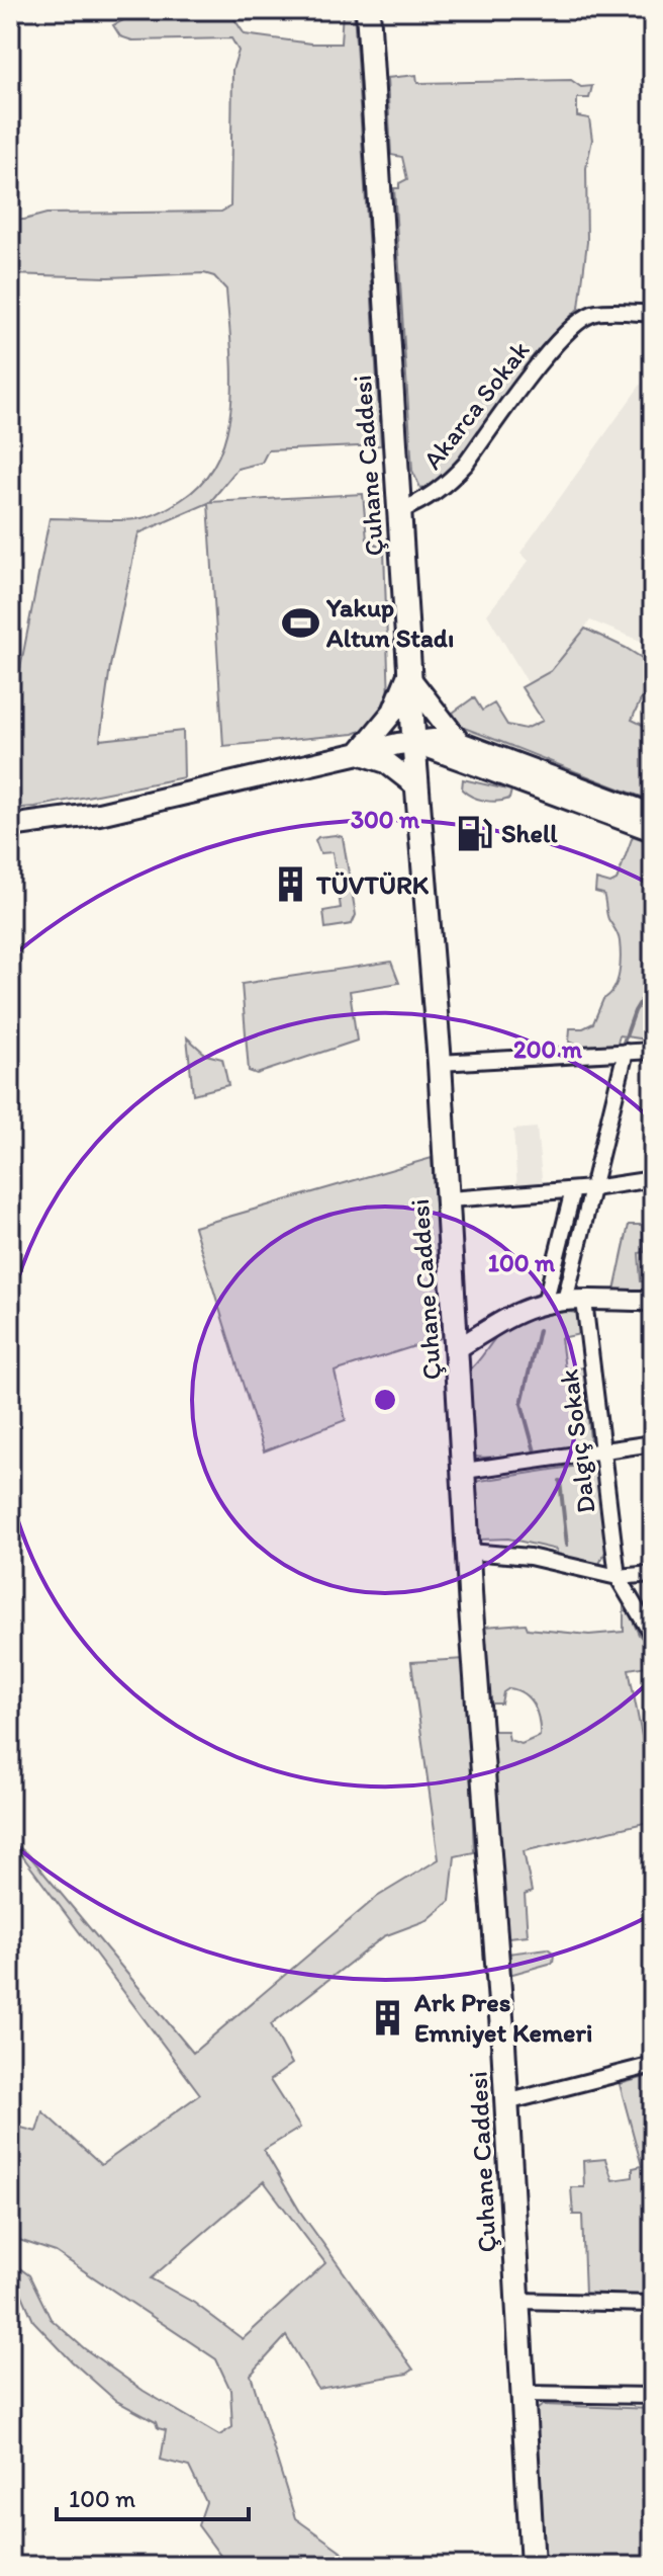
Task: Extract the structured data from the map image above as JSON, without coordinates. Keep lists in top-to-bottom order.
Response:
{
  "streets": {
    "main road": ["Çuhane Caddesi"],
    "street": ["Akarca Sokak", "Dalgıç Sokak"]
  },
  "crossings": [
    ["Akarca Sokak", "Çuhane Caddesi"]
  ],
  "places": {
    "sports": ["Yakup Altun Stadı"],
    "fuel station": ["Shell"],
    "building": ["TÜVTÜRK", "Ark Pres Emniyet Kemeri"]
  },
  "scale_bar": "100 m",
  "rings": ["300 m", "200 m", "100 m"]
}
